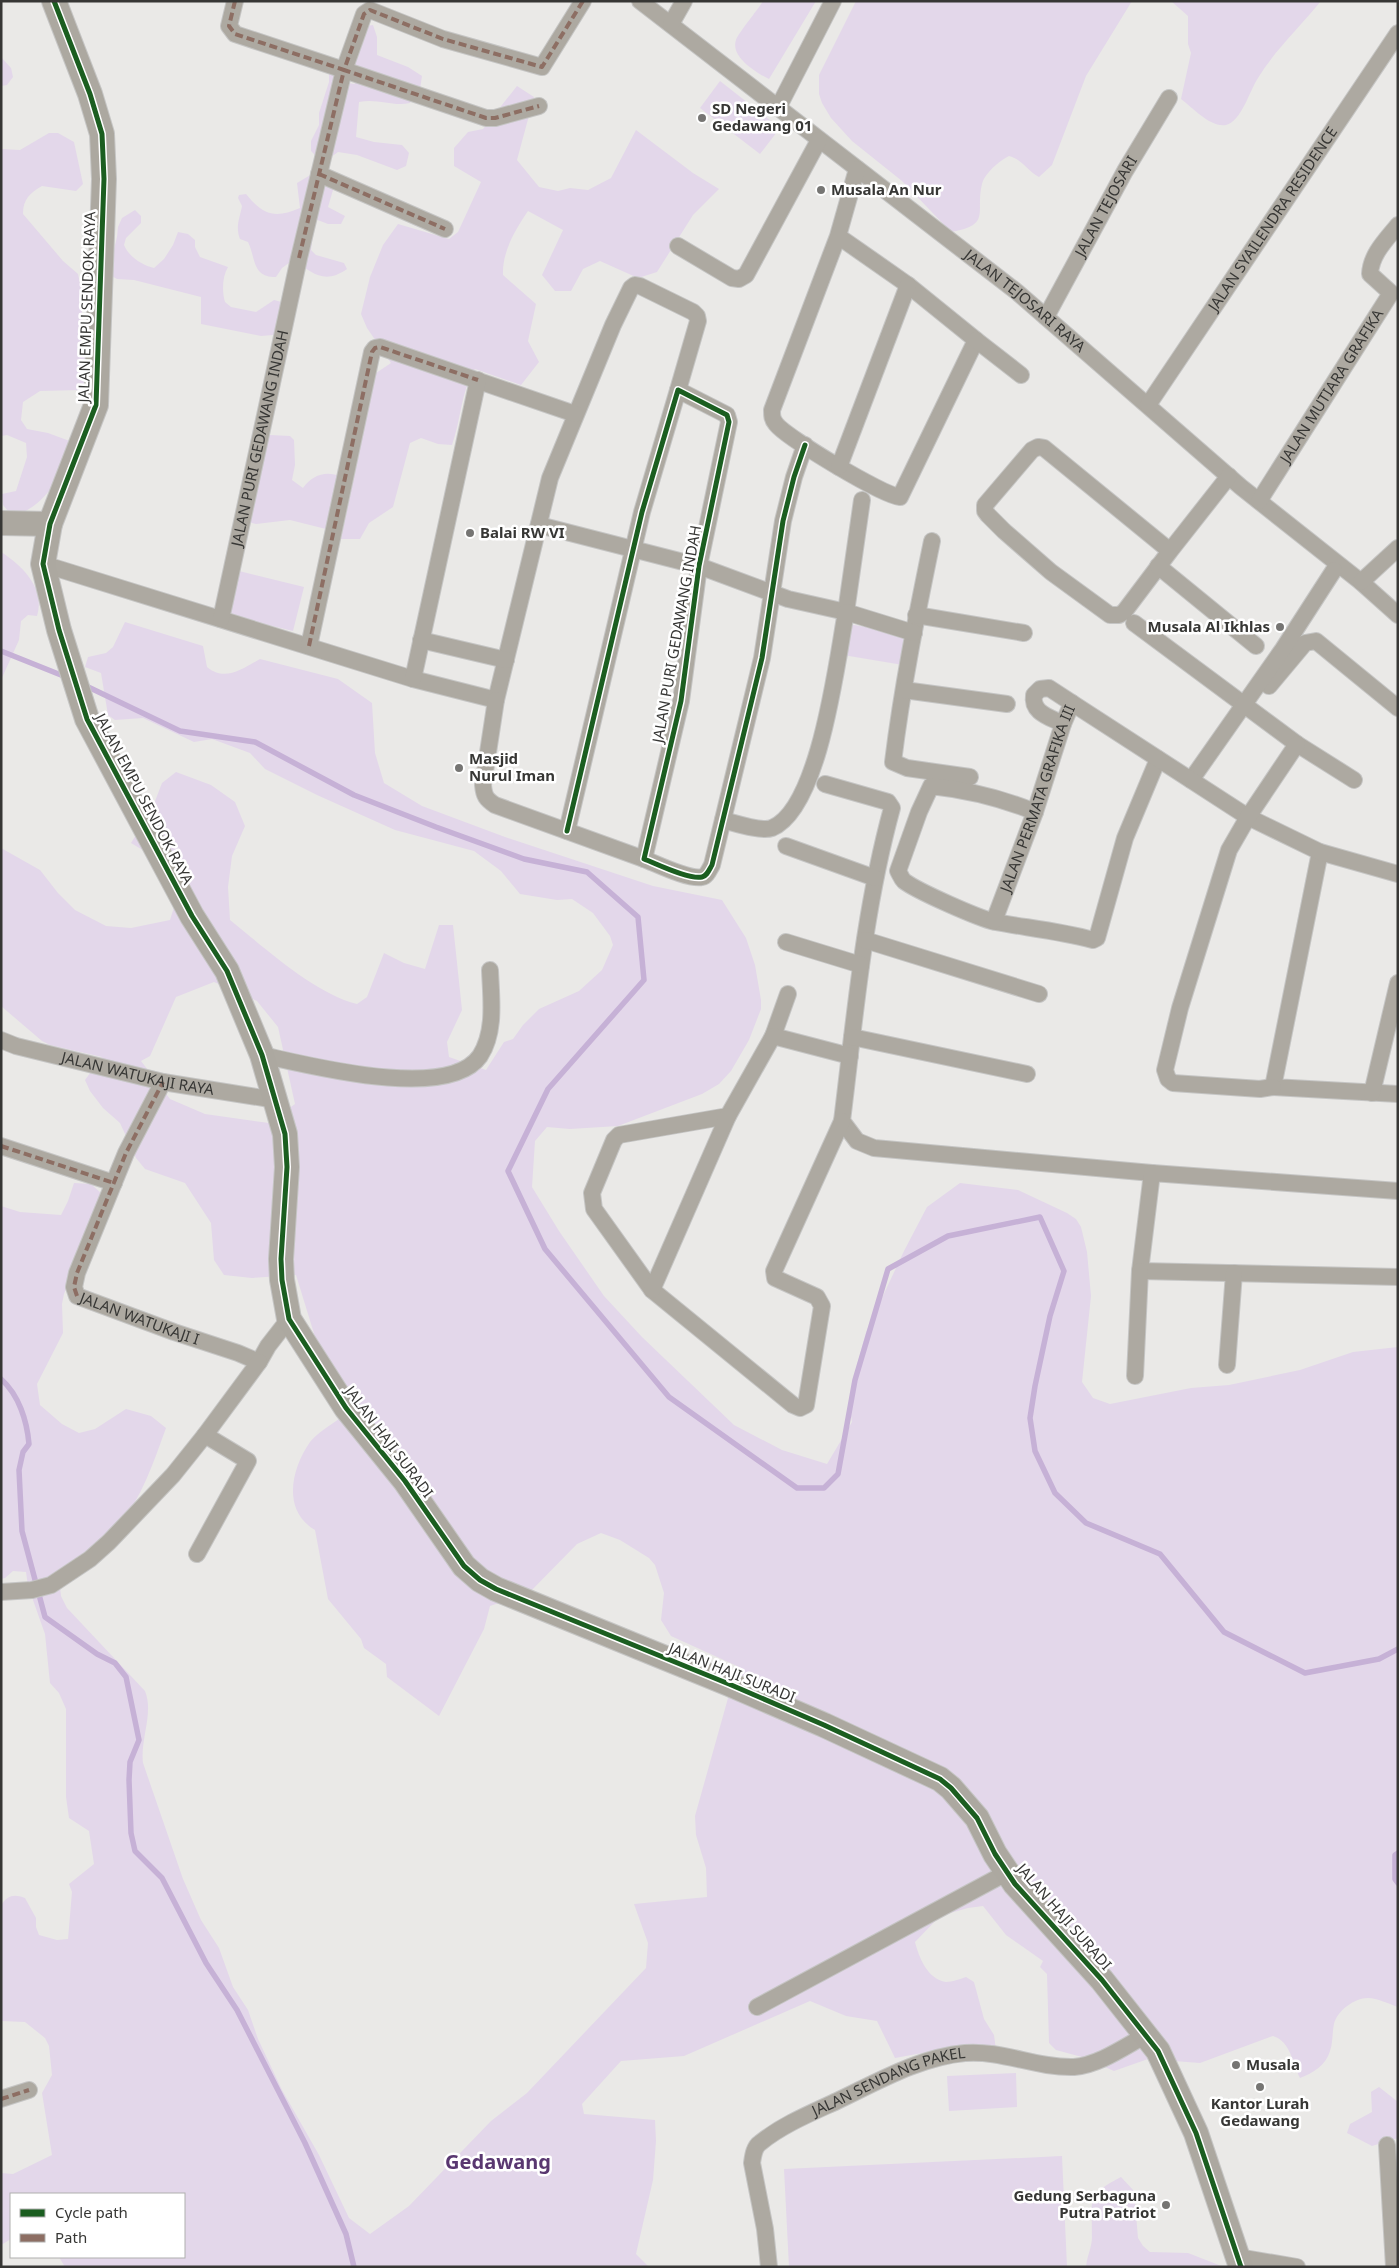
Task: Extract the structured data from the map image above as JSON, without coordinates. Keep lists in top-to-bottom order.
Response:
{
  "streets": {
    "street": [
      "JALAN TEJOSARI",
      "JALAN SYAILENDRA RESIDENCE",
      "JALAN TEJOSARI RAYA",
      "JALAN EMPU SENDOK RAYA",
      "JALAN MUTIARA GRAFIKA",
      "JALAN PURI GEDAWANG INDAH",
      "JALAN PERMATA GRAFIKA III",
      "JALAN WATUKAJI RAYA",
      "JALAN WATUKAJI I",
      "JALAN HAJI SURADI",
      "JALAN SENDANG PAKEL"
    ]
  },
  "crossings": [
    ["JALAN TEJOSARI", "JALAN TEJOSARI RAYA"],
    ["JALAN SYAILENDRA RESIDENCE", "JALAN TEJOSARI RAYA"],
    ["JALAN TEJOSARI RAYA", "JALAN MUTIARA GRAFIKA"],
    ["JALAN EMPU SENDOK RAYA", "JALAN WATUKAJI RAYA"],
    ["JALAN EMPU SENDOK RAYA", "JALAN HAJI SURADI"],
    ["JALAN WATUKAJI RAYA", "JALAN WATUKAJI I"],
    ["JALAN WATUKAJI RAYA", "JALAN HAJI SURADI"],
    ["JALAN HAJI SURADI", "JALAN SENDANG PAKEL"]
  ],
  "districts": ["Gedawang"],
  "places": [
    "SD Negeri Gedawang 01",
    "Musala An Nur",
    "Balai RW VI",
    "Musala Al Ikhlas",
    "Masjid Nurul Iman",
    "Musala",
    "Kantor Lurah Gedawang",
    "Gedung Serbaguna Putra Patriot"
  ],
  "legend": ["Cycle path", "Path"]
}
